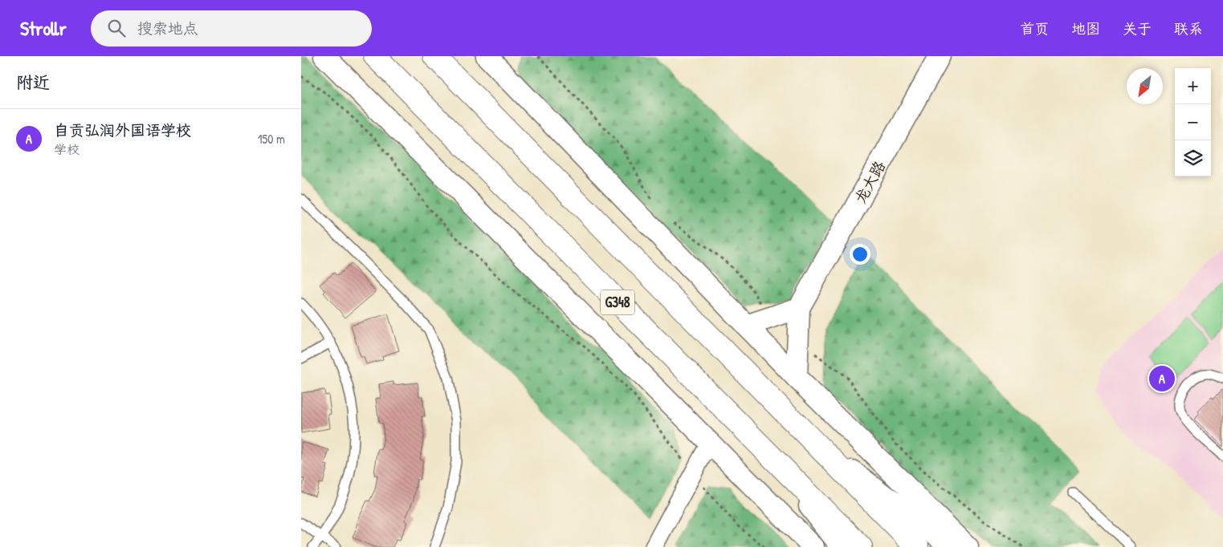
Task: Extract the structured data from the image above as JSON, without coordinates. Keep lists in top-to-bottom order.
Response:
{
  "streets": {
    "highway": ["G348"],
    "street": ["龙大路"]
  },
  "north": "bottom left",
  "page": {
    "header": "Strollr",
    "search": "搜索地点",
    "nav": [
      "首页",
      "地图",
      "关于",
      "联系"
    ],
    "heading": "附近",
    "map_buttons": ["+", "−"],
    "list": [
      {
        "mark": "A",
        "name": "自贡弘润外国语学校",
        "note": "学校",
        "value": "150 m"
      }
    ],
    "pins": "A"
  }
}
